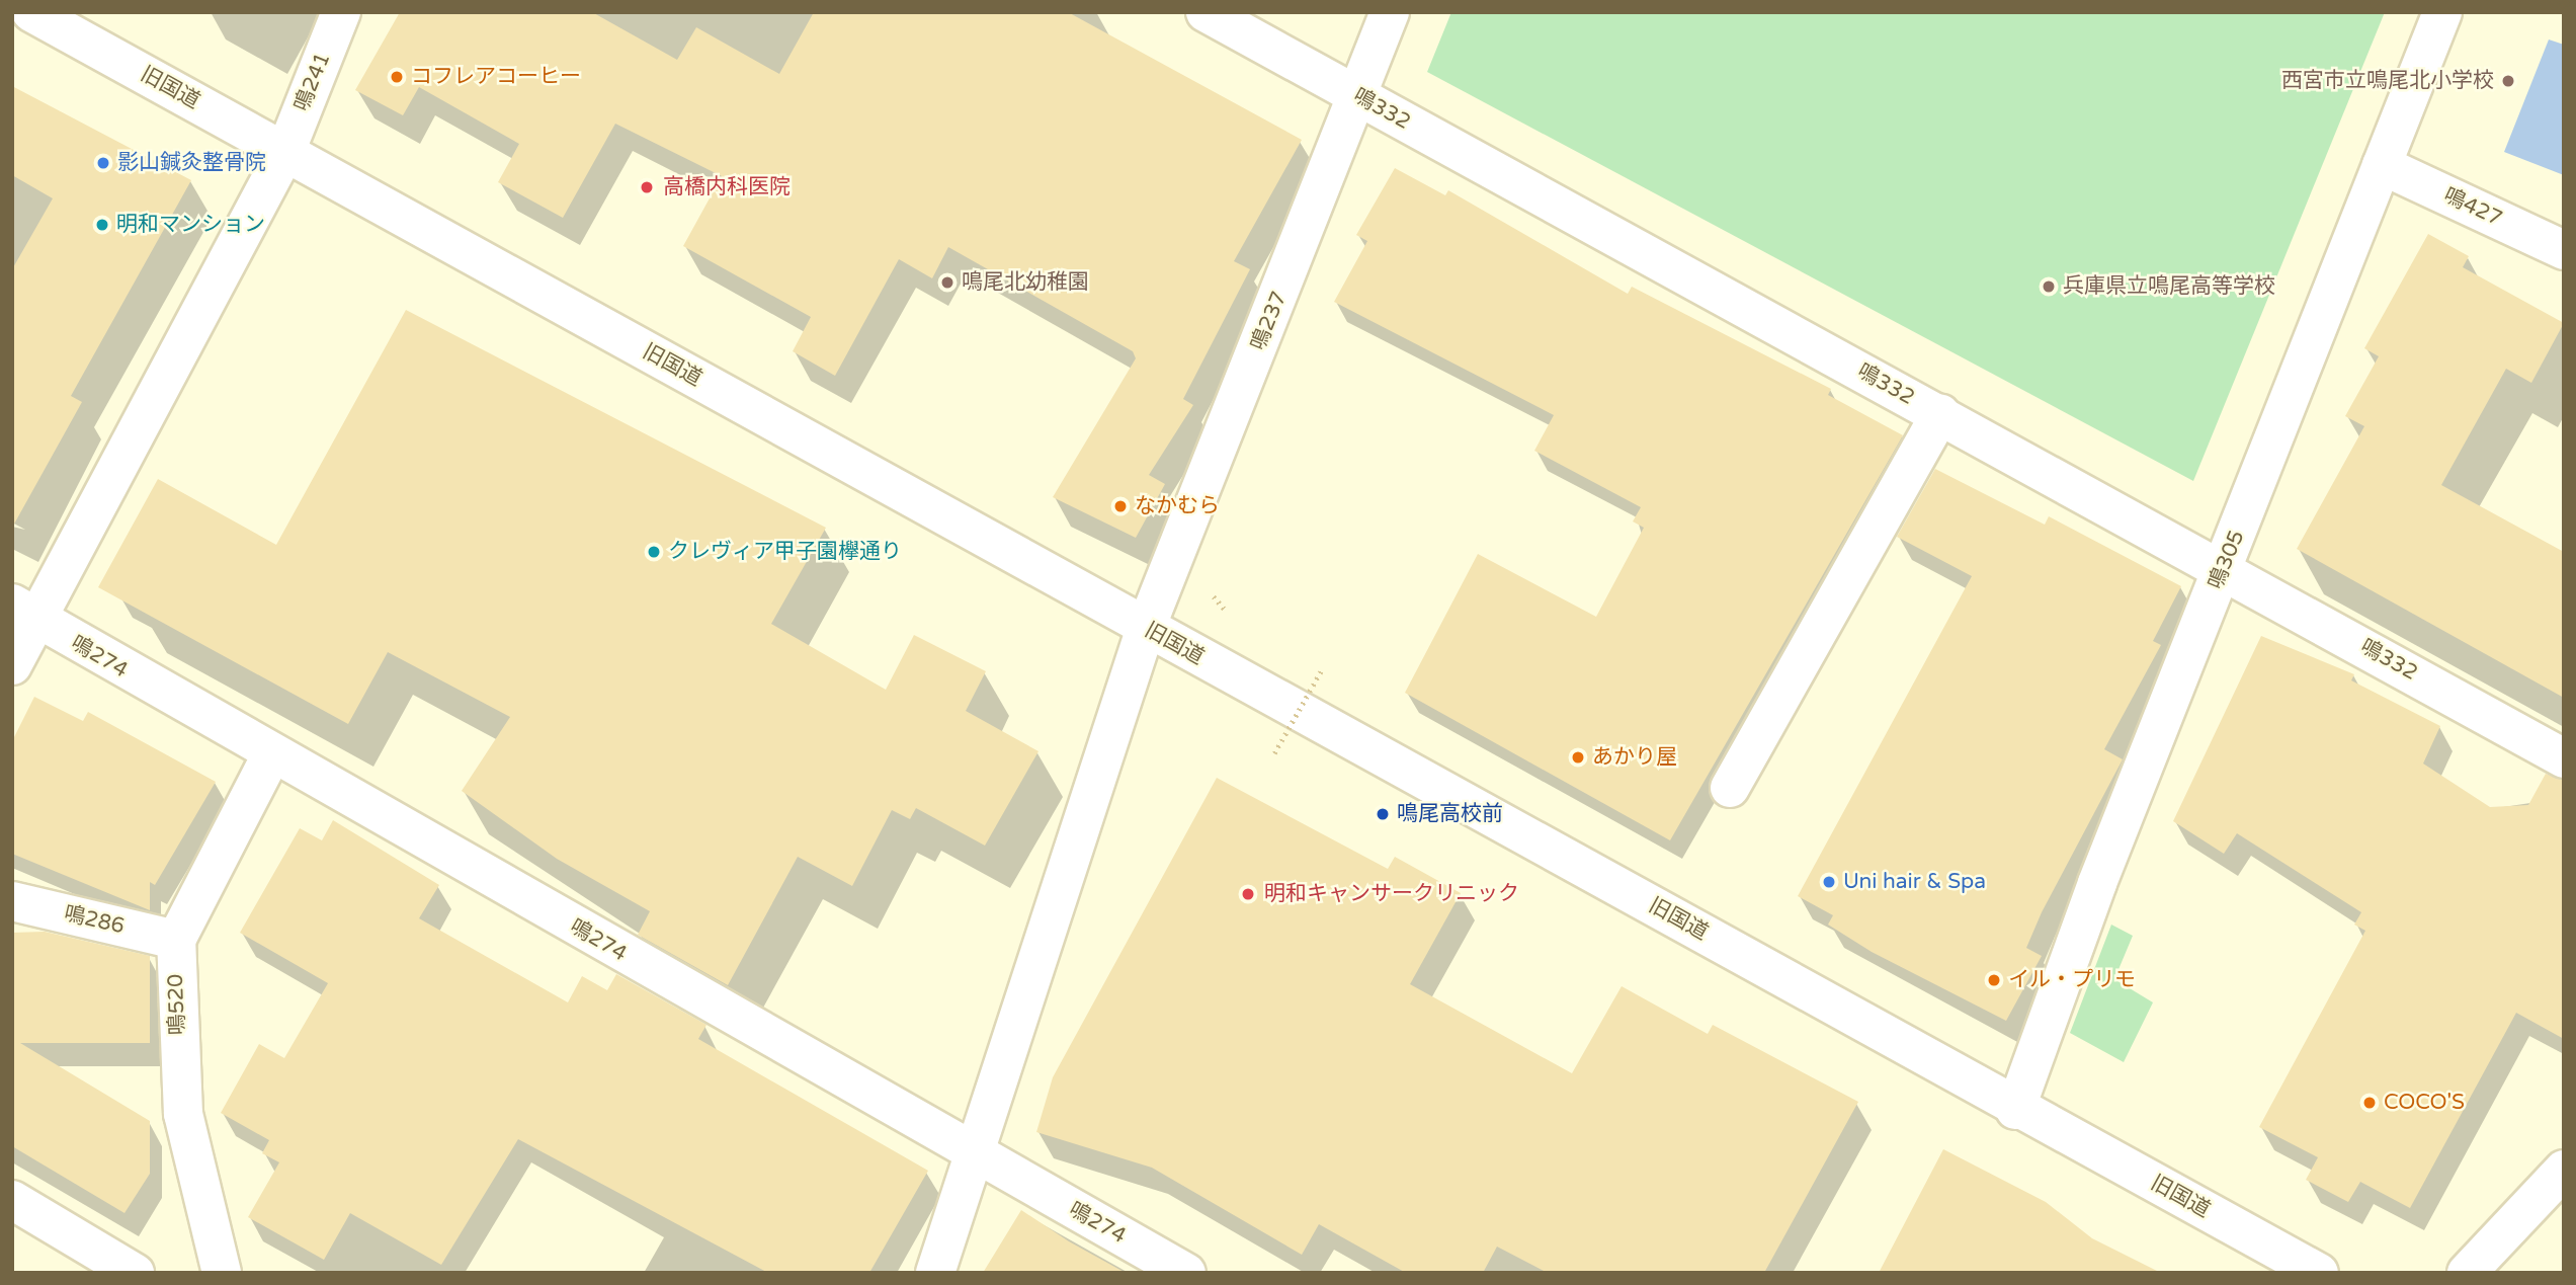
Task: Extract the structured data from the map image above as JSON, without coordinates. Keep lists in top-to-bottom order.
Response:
{
  "streets": {
    "street": [
      "鳴241",
      "旧国道",
      "鳴332",
      "鳴427",
      "鳴237",
      "鳴305",
      "鳴274",
      "鳴286",
      "鳴520"
    ]
  },
  "crossings": [
    ["鳴241", "旧国道"],
    ["鳴241", "鳴274"],
    ["旧国道", "鳴237"],
    ["旧国道", "鳴305"],
    ["鳴332", "鳴237"],
    ["鳴332", "鳴305"],
    ["鳴427", "鳴305"],
    ["鳴237", "鳴274"],
    ["鳴274", "鳴520"],
    ["鳴286", "鳴520"]
  ],
  "places": [
    "コフレアコーヒー",
    "西宮市立鳴尾北小学校",
    "影山鍼灸整骨院",
    "高橋内科医院",
    "明和マンション",
    "鳴尾北幼稚園",
    "兵庫県立鳴尾高等学校",
    "なかむら",
    "クレヴィア甲子園欅通り",
    "あかり屋",
    "鳴尾高校前",
    "Uni hair & Spa",
    "明和キャンサークリニック",
    "イル・プリモ",
    "COCO'S"
  ]
}
